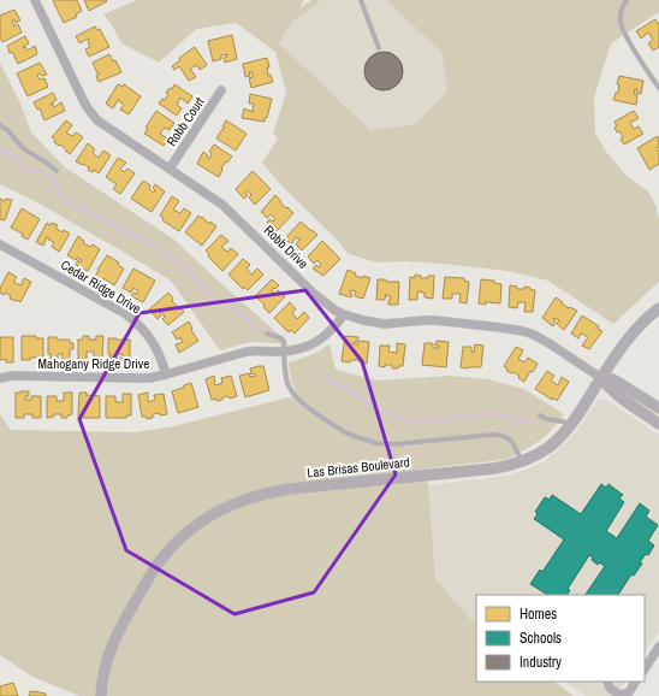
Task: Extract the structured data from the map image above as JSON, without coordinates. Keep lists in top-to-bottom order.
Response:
{
  "streets": {
    "street": [
      "Robb Court",
      "Robb Drive",
      "Cedar Ridge Drive",
      "Mahogany Ridge Drive",
      "Las Brisas Boulevard"
    ]
  },
  "crossings": [
    ["Robb Court", "Robb Drive"],
    ["Robb Drive", "Mahogany Ridge Drive"],
    ["Robb Drive", "Las Brisas Boulevard"],
    ["Cedar Ridge Drive", "Mahogany Ridge Drive"]
  ],
  "legend": ["Homes", "Schools", "Industry"]
}
